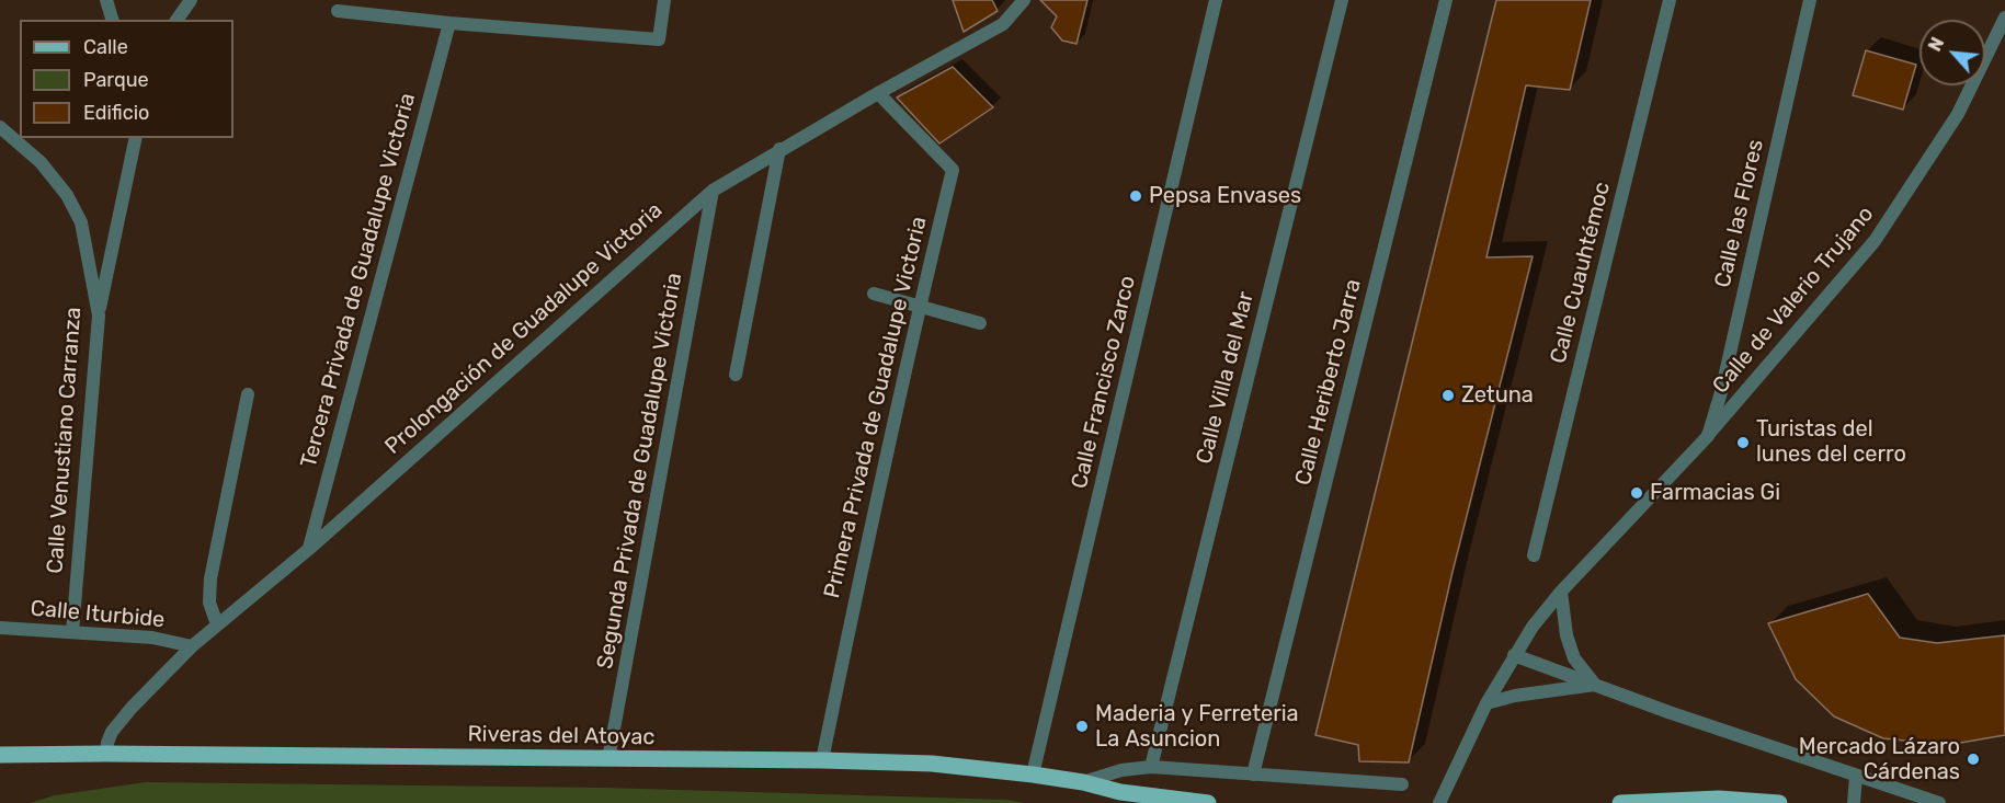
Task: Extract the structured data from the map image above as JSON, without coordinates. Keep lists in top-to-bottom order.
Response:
{
  "streets": {
    "main road": ["Riveras del Atoyac"],
    "street": [
      "Calle las Flores",
      "Calle Cuauhtémoc",
      "Tercera Privada de Guadalupe Victoria",
      "Calle de Valerio Trujano",
      "Prolongación de Guadalupe Victoria",
      "Calle Villa del Mar",
      "Calle Francisco Zarco",
      "Calle Heriberto Jarra",
      "Primera Privada de Guadalupe Victoria",
      "Calle Venustiano Carranza",
      "Segunda Privada de Guadalupe Victoria",
      "Calle Iturbide"
    ]
  },
  "crossings": [
    ["Calle las Flores", "Calle de Valerio Trujano"],
    ["Tercera Privada de Guadalupe Victoria", "Prolongación de Guadalupe Victoria"],
    ["Prolongación de Guadalupe Victoria", "Primera Privada de Guadalupe Victoria"],
    ["Prolongación de Guadalupe Victoria", "Segunda Privada de Guadalupe Victoria"],
    ["Prolongación de Guadalupe Victoria", "Calle Iturbide"],
    ["Prolongación de Guadalupe Victoria", "Riveras del Atoyac"],
    ["Calle Francisco Zarco", "Riveras del Atoyac"],
    ["Primera Privada de Guadalupe Victoria", "Riveras del Atoyac"],
    ["Calle Venustiano Carranza", "Calle Iturbide"],
    ["Segunda Privada de Guadalupe Victoria", "Riveras del Atoyac"]
  ],
  "places": [
    "Pepsa Envases",
    "Zetuna",
    "Turistas del lunes del cerro",
    "Farmacias Gi",
    "Maderia y Ferreteria La Asuncion",
    "Mercado Lázaro Cárdenas"
  ],
  "legend": ["Calle", "Parque", "Edificio"],
  "north": "top left"
}
